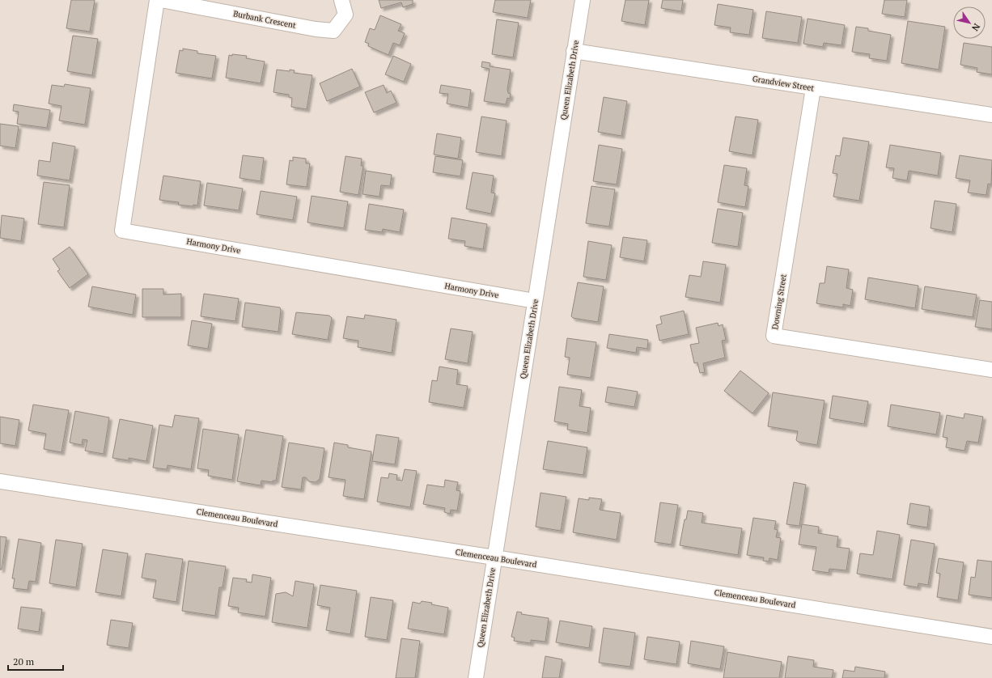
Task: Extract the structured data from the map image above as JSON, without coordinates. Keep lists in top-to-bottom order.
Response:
{
  "streets": {
    "street": [
      "Burbank Crescent",
      "Queen Elizabeth Drive",
      "Grandview Street",
      "Harmony Drive",
      "Downing Street",
      "Clemenceau Boulevard"
    ]
  },
  "crossings": [
    ["Queen Elizabeth Drive", "Grandview Street"],
    ["Queen Elizabeth Drive", "Harmony Drive"],
    ["Queen Elizabeth Drive", "Clemenceau Boulevard"],
    ["Grandview Street", "Downing Street"]
  ],
  "scale_bar": "20 m",
  "north": "bottom right"
}
